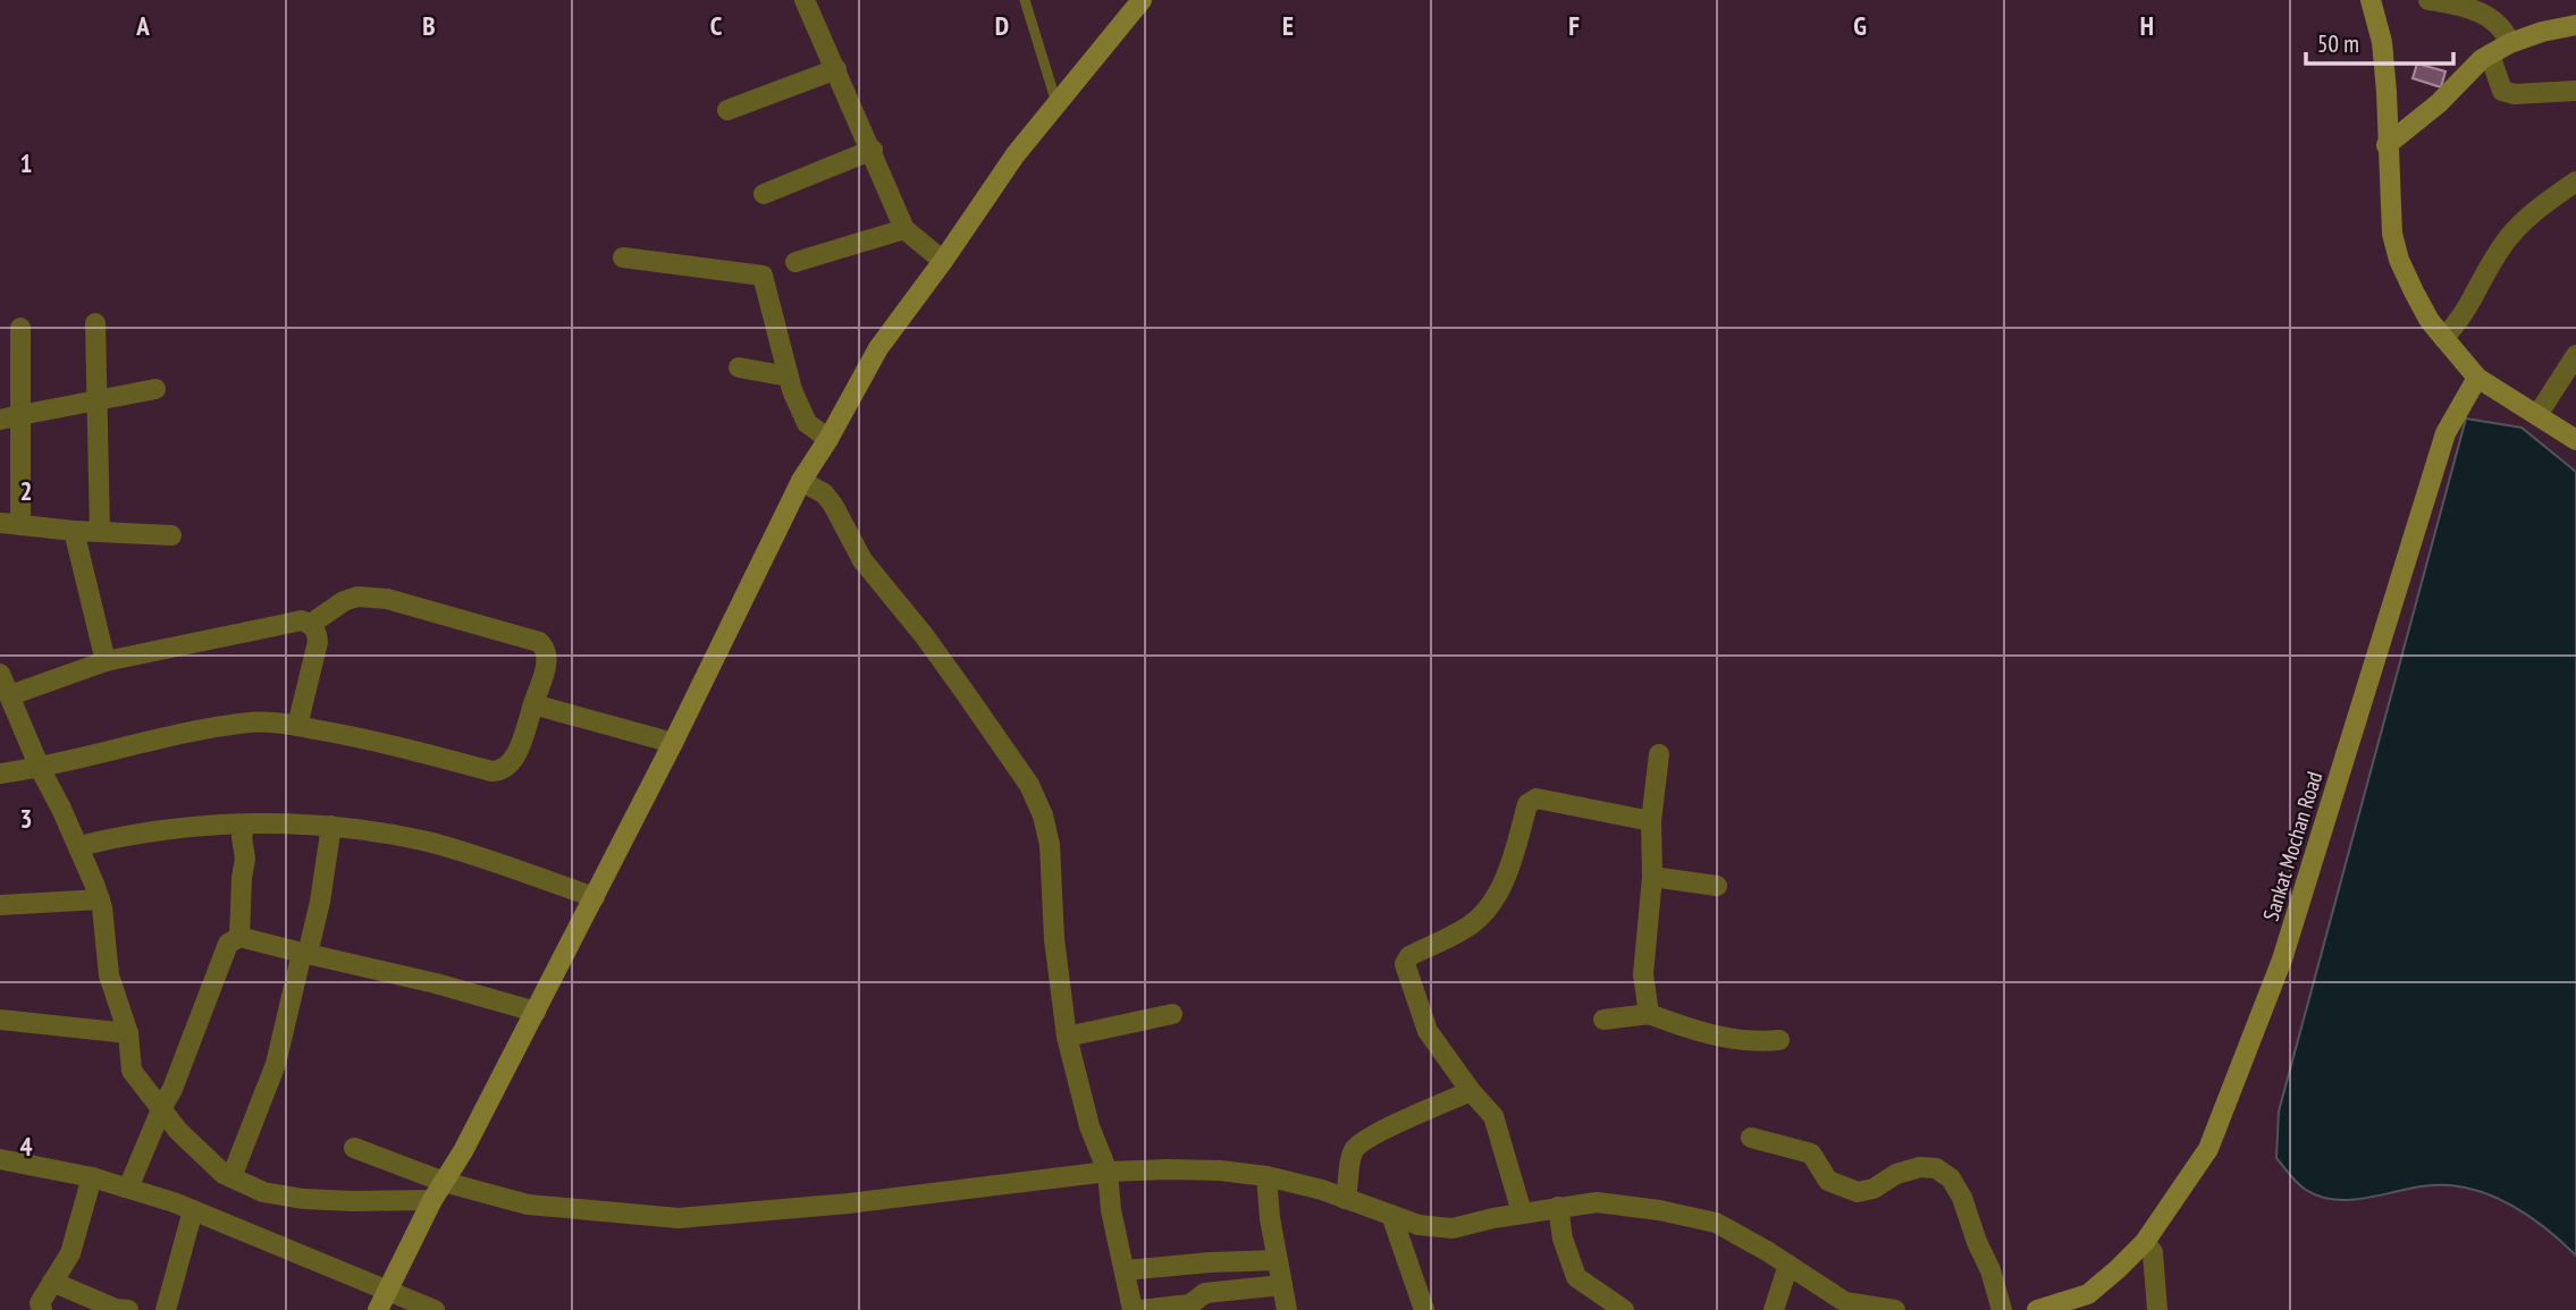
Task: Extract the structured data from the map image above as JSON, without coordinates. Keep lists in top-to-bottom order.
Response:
{
  "streets": {
    "main road": ["Sankat Mochan Road"]
  },
  "scale_bar": "50 m",
  "grid": {
    "columns": [
      "A",
      "B",
      "C",
      "D",
      "E",
      "F",
      "G",
      "H"
    ],
    "rows": [
      "1",
      "2",
      "3",
      "4"
    ]
  }
}
